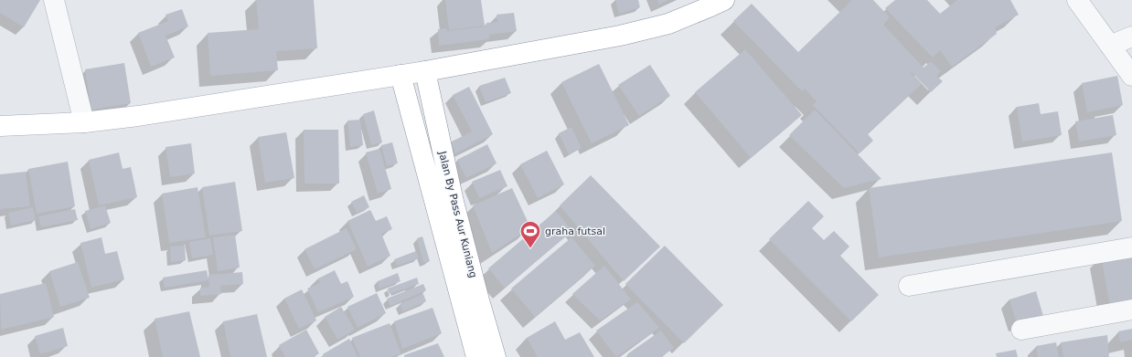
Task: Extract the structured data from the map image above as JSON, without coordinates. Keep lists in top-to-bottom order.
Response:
{
  "streets": {
    "main road": ["Jalan By Pass Aur Kuniang"]
  },
  "places": {
    "sports": ["graha futsal"]
  }
}
